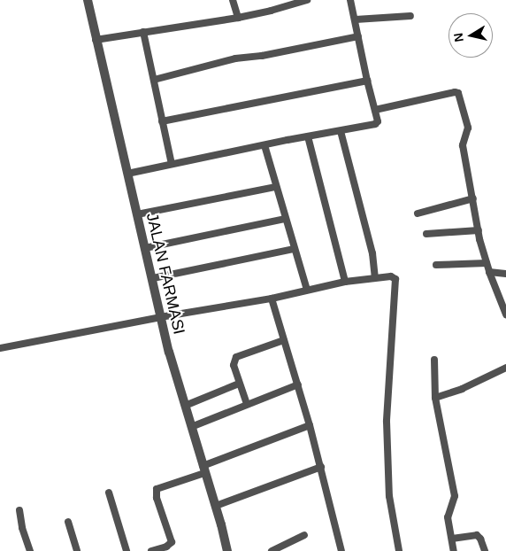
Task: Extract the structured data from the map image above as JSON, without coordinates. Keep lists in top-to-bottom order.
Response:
{
  "streets": {
    "street": ["JALAN FARMASI"]
  },
  "north": "left"
}
